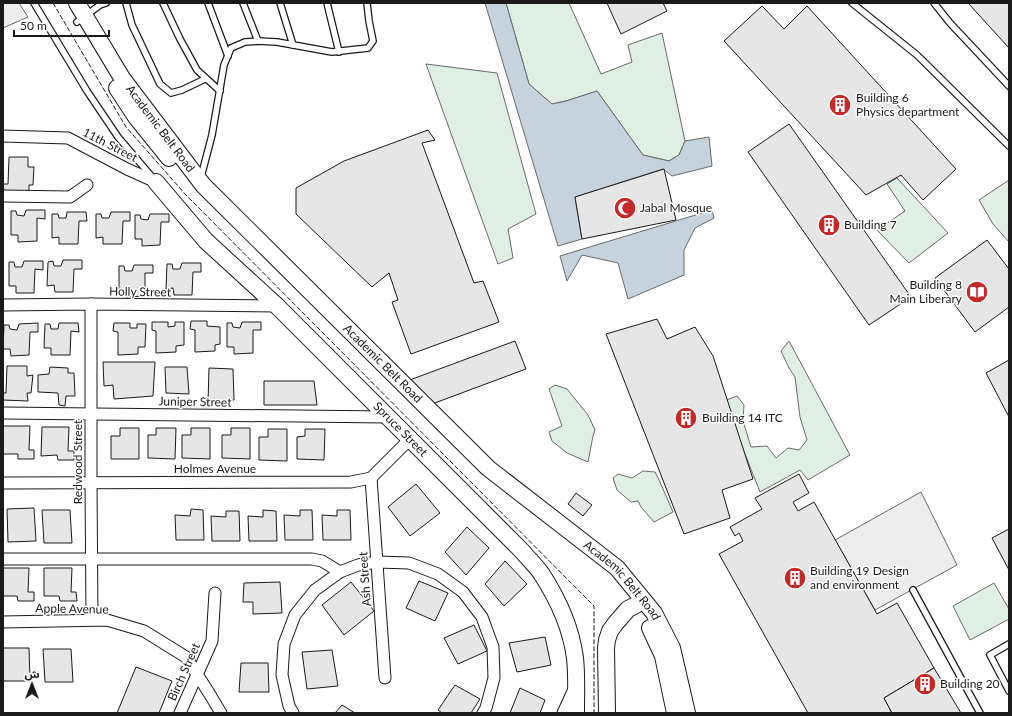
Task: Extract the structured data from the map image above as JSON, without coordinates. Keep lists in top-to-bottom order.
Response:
{
  "streets": {
    "street": [
      "Academic Belt Road",
      "11th Street",
      "Holly Street",
      "Juniper Street",
      "Spruce Street",
      "Redwood Street",
      "Holmes Avenue",
      "Ash Street",
      "Apple Avenue",
      "Birch Street"
    ]
  },
  "crossings": [
    ["11th Street", "Spruce Street"],
    ["Holly Street", "Spruce Street"],
    ["Holly Street", "Redwood Street"],
    ["Juniper Street", "Spruce Street"],
    ["Juniper Street", "Redwood Street"],
    ["Redwood Street", "Holmes Avenue"],
    ["Redwood Street", "Apple Avenue"],
    ["Holmes Avenue", "Ash Street"],
    ["Apple Avenue", "Birch Street"]
  ],
  "places": {
    "building": [
      "Building 6 Physics department",
      "Building 7",
      "Building 14 ITC",
      "Building 19 Design and environment",
      "Building 20"
    ],
    "mosque": ["Jabal Mosque"],
    "library": ["Building 8 Main Liberary"]
  },
  "scale_bar": "50 m",
  "north": "top"
}
